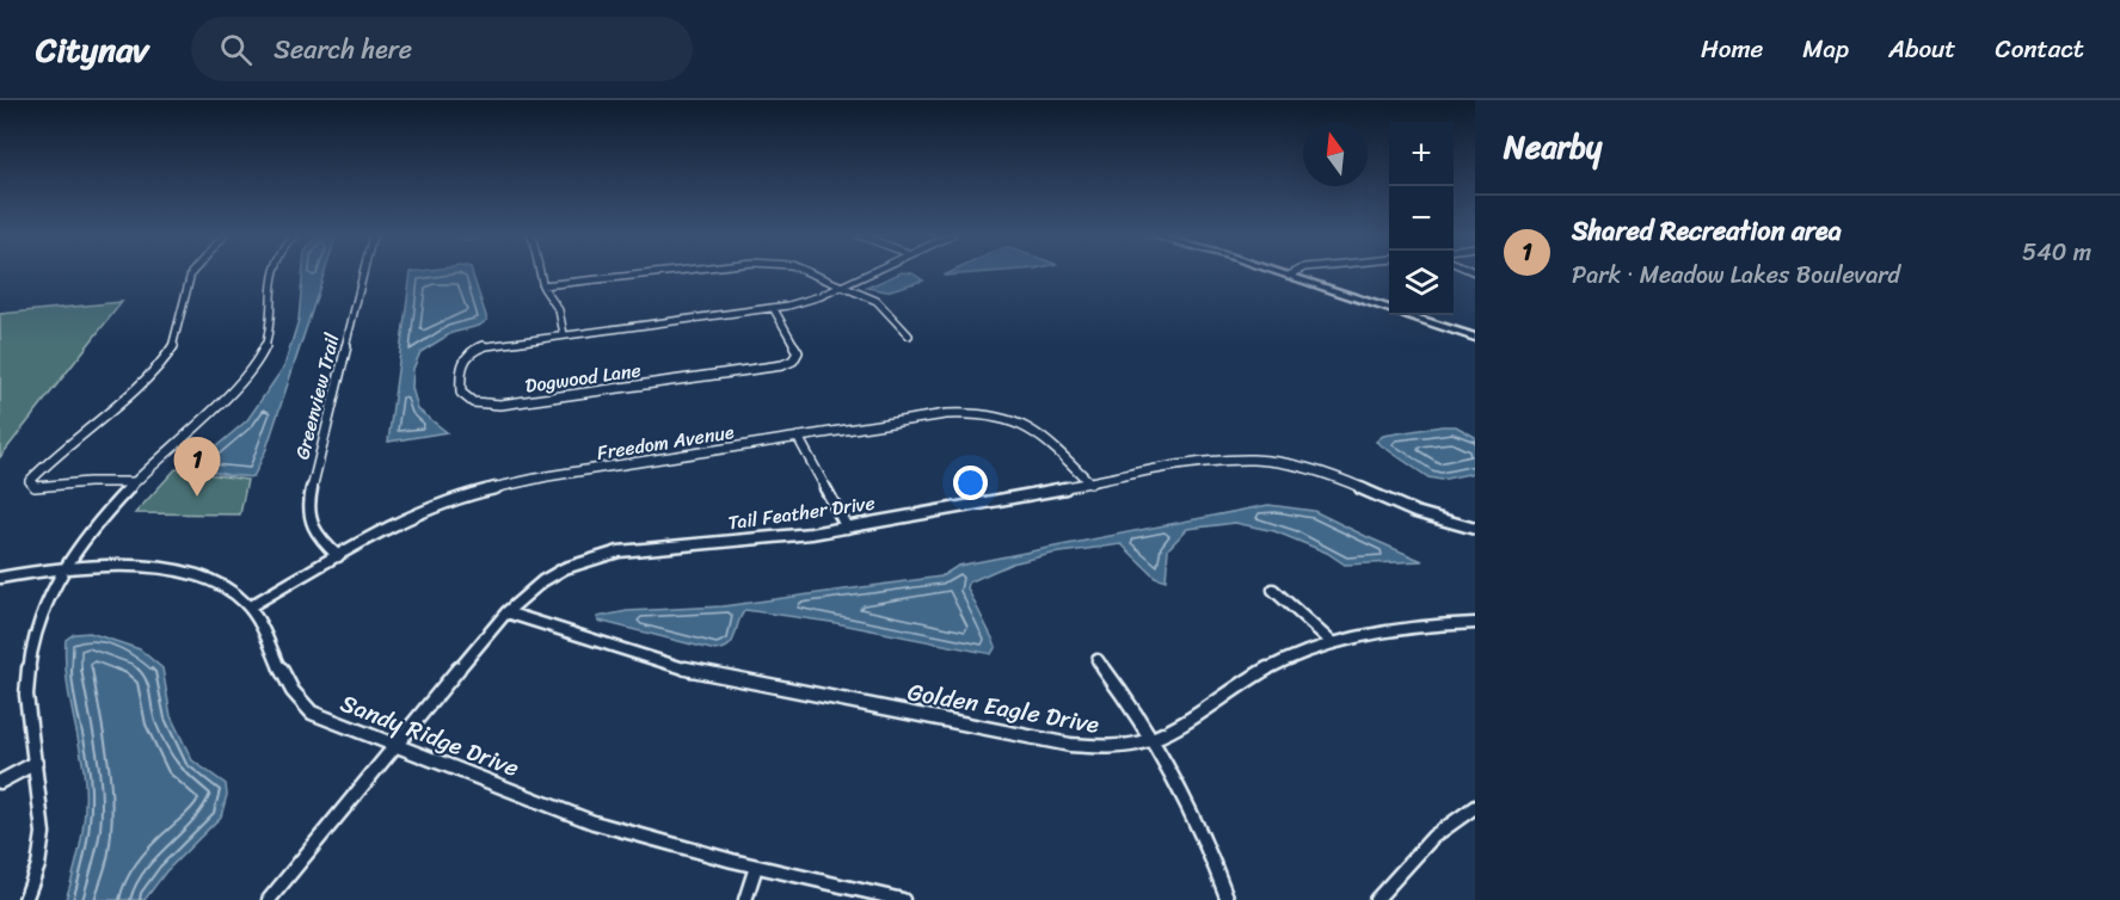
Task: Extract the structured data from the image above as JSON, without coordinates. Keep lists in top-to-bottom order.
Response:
{
  "streets": {
    "street": [
      "Dogwood Lane",
      "Greenview Trail",
      "Freedom Avenue",
      "Tail Feather Drive",
      "Golden Eagle Drive",
      "Sandy Ridge Drive"
    ]
  },
  "crossings": [
    ["Greenview Trail", "Freedom Avenue"],
    ["Freedom Avenue", "Tail Feather Drive"],
    ["Freedom Avenue", "Sandy Ridge Drive"],
    ["Tail Feather Drive", "Golden Eagle Drive"],
    ["Tail Feather Drive", "Sandy Ridge Drive"]
  ],
  "north": "top",
  "page": {
    "header": "Citynav",
    "search": "Search here",
    "nav": [
      "Home",
      "Map",
      "About",
      "Contact"
    ],
    "heading": "Nearby",
    "map_buttons": ["+", "−"],
    "list": [
      {
        "mark": "1",
        "name": "Shared Recreation area",
        "note": "Park · Meadow Lakes Boulevard",
        "value": "540 m"
      }
    ],
    "pins": "1"
  }
}
